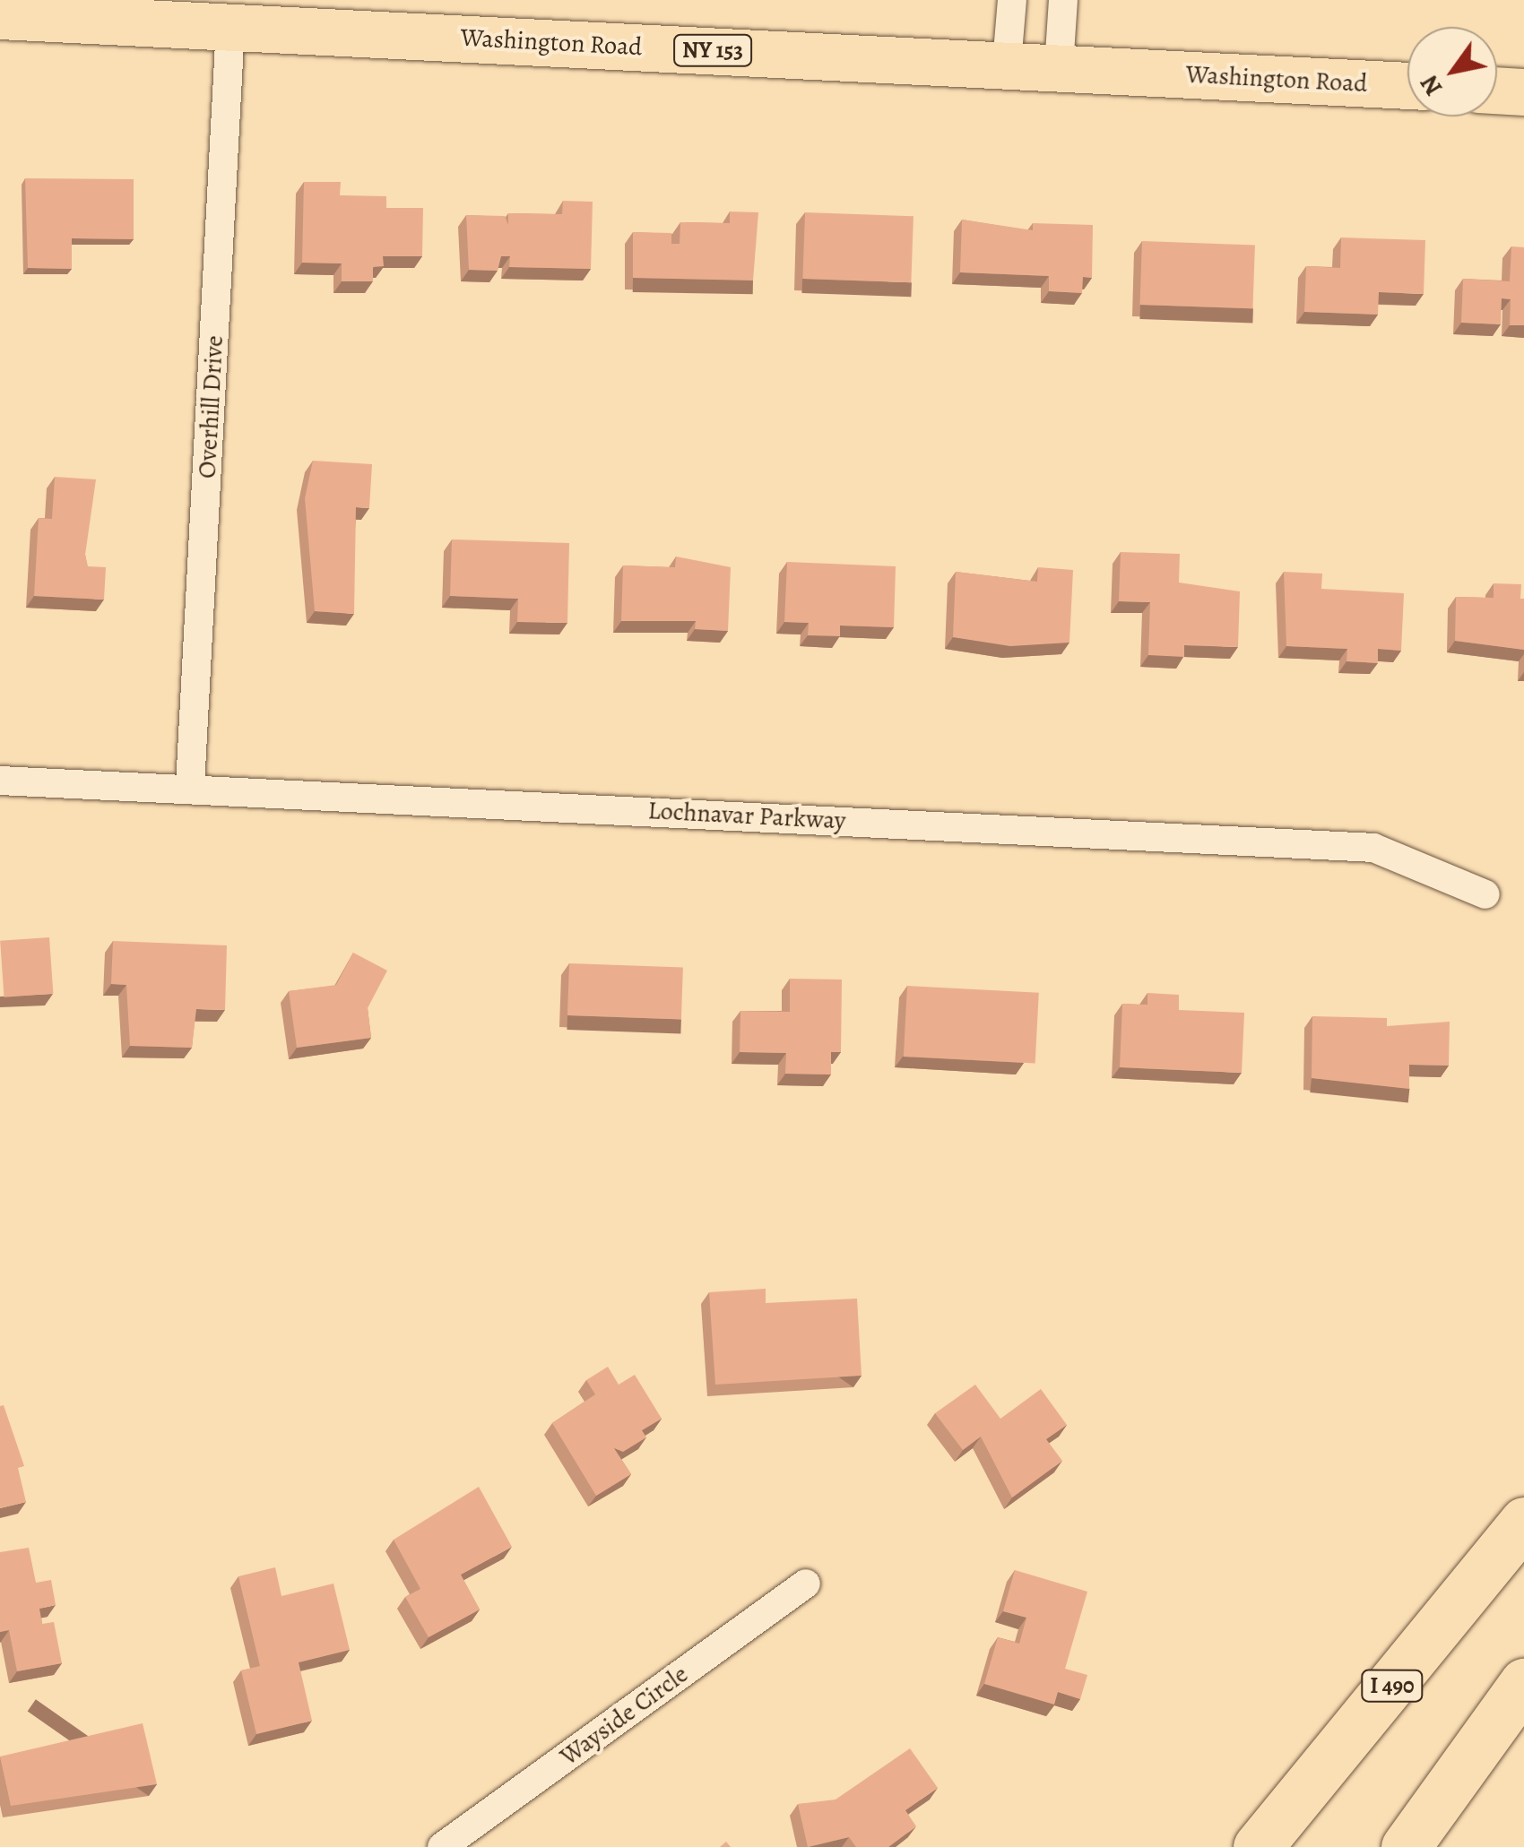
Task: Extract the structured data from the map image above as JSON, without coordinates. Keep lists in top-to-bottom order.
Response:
{
  "streets": {
    "highway": ["I 490"],
    "main road": ["Washington Road", "NY 153"],
    "street": ["Overhill Drive", "Lochnavar Parkway", "Wayside Circle"]
  },
  "crossings": [
    ["Washington Road", "Overhill Drive"],
    ["Overhill Drive", "Lochnavar Parkway"]
  ],
  "north": "bottom left"
}
